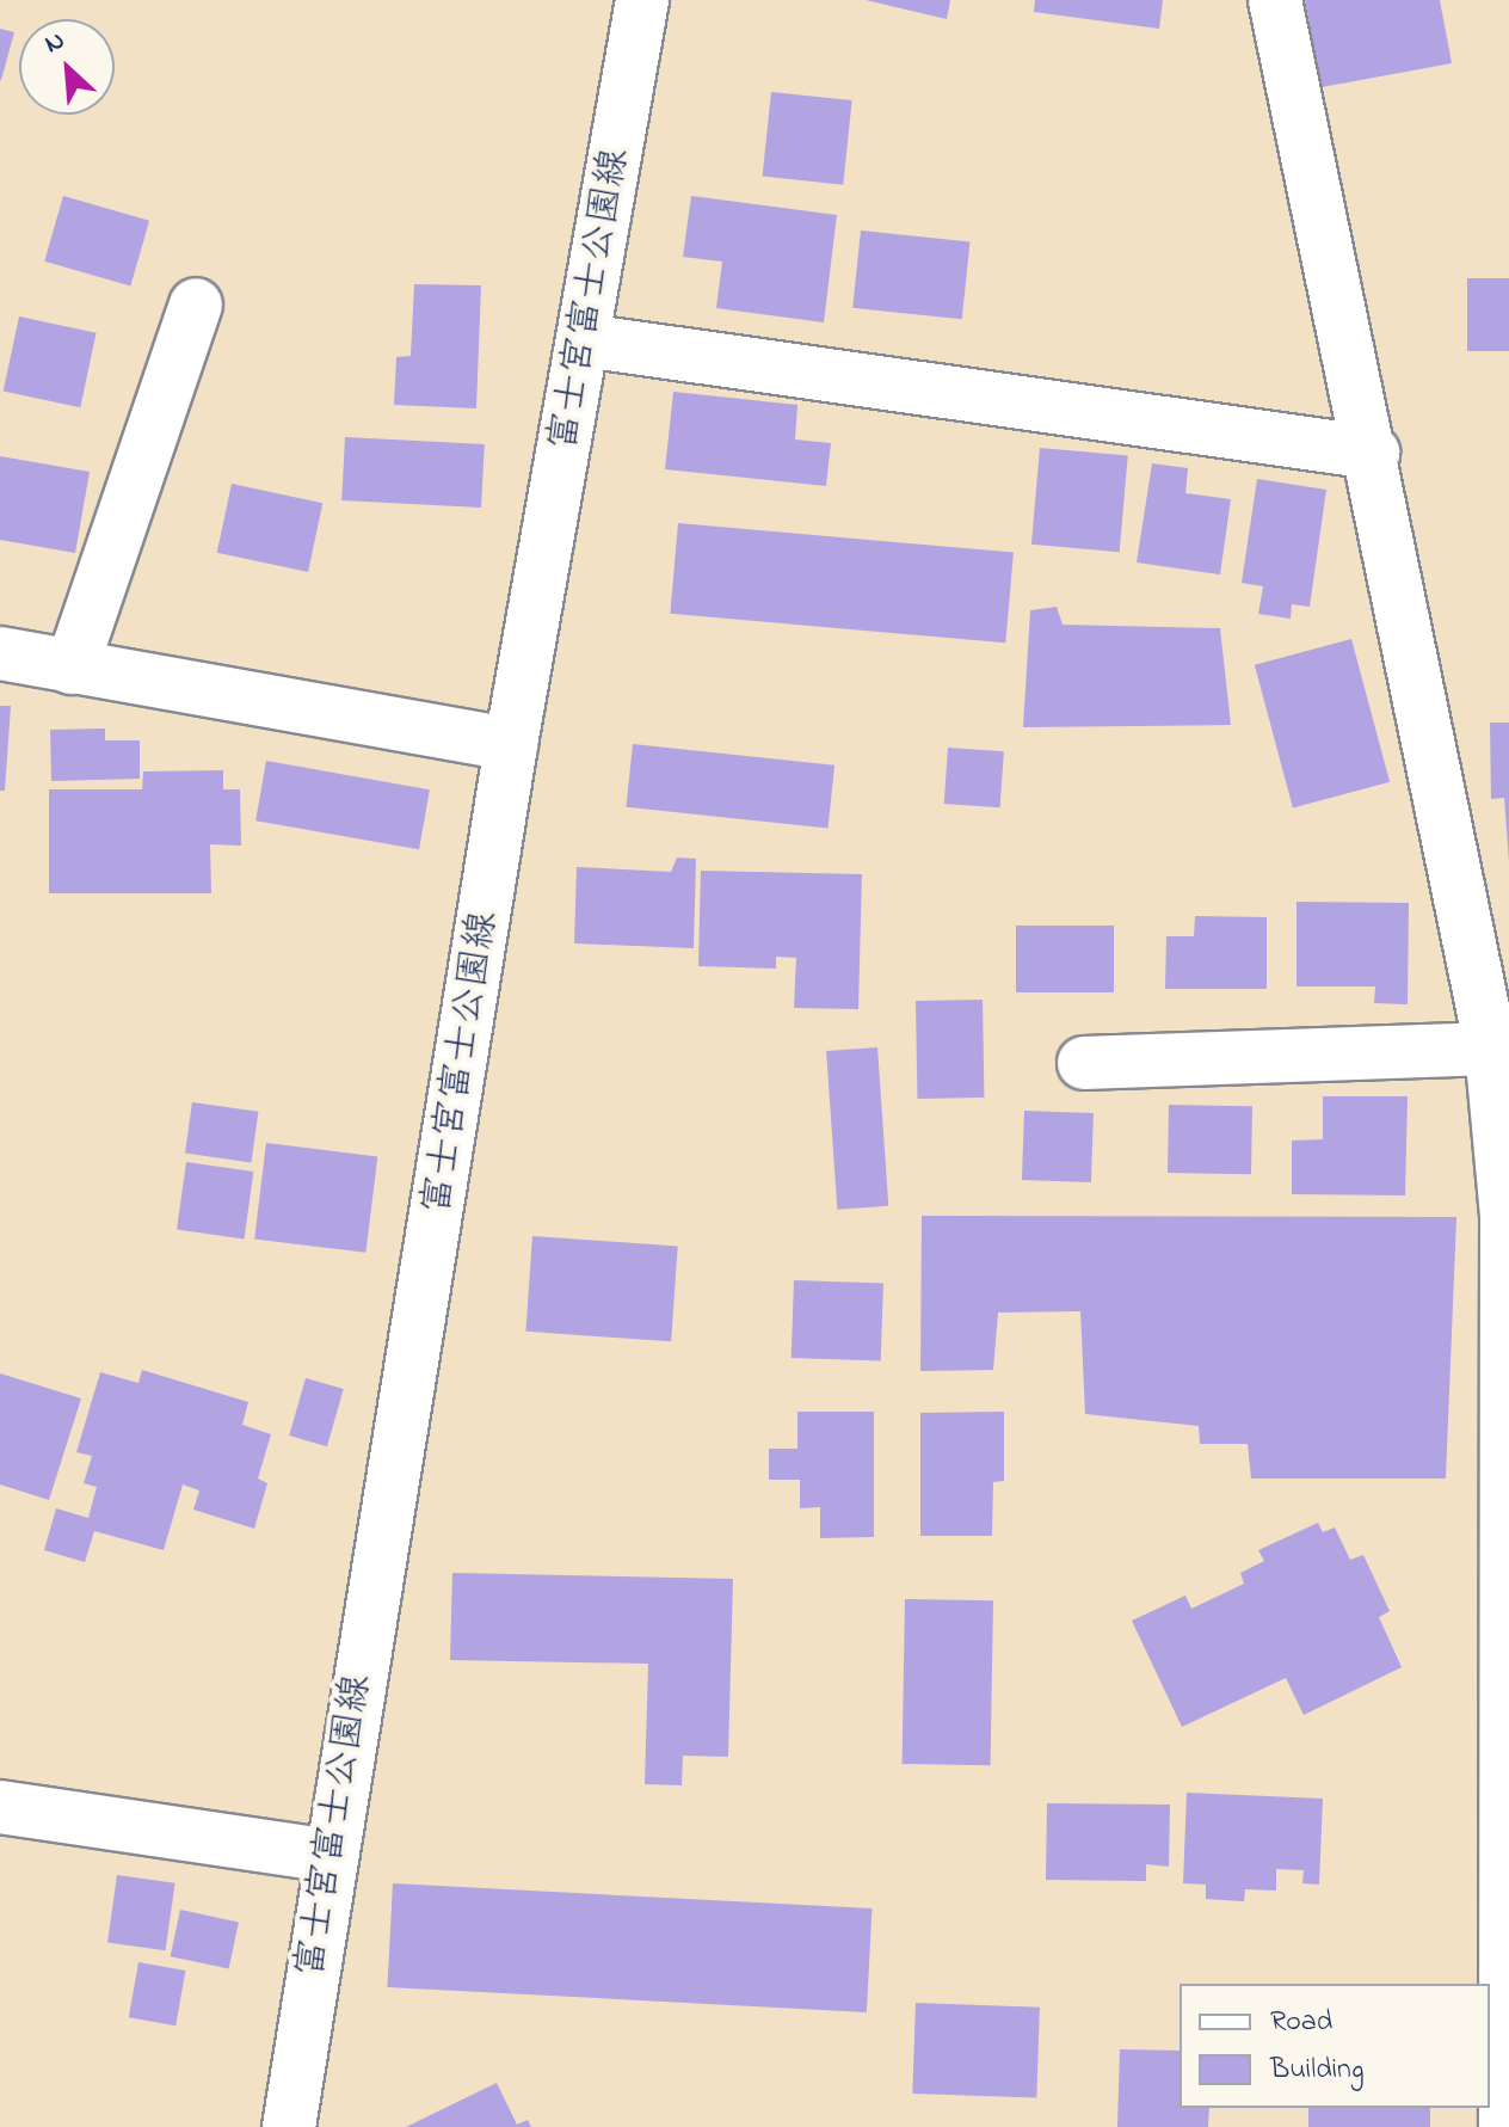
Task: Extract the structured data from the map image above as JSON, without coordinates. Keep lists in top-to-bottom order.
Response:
{
  "streets": {
    "street": ["富士宮富士公園線"]
  },
  "legend": ["Road", "Building"],
  "north": "top left"
}
